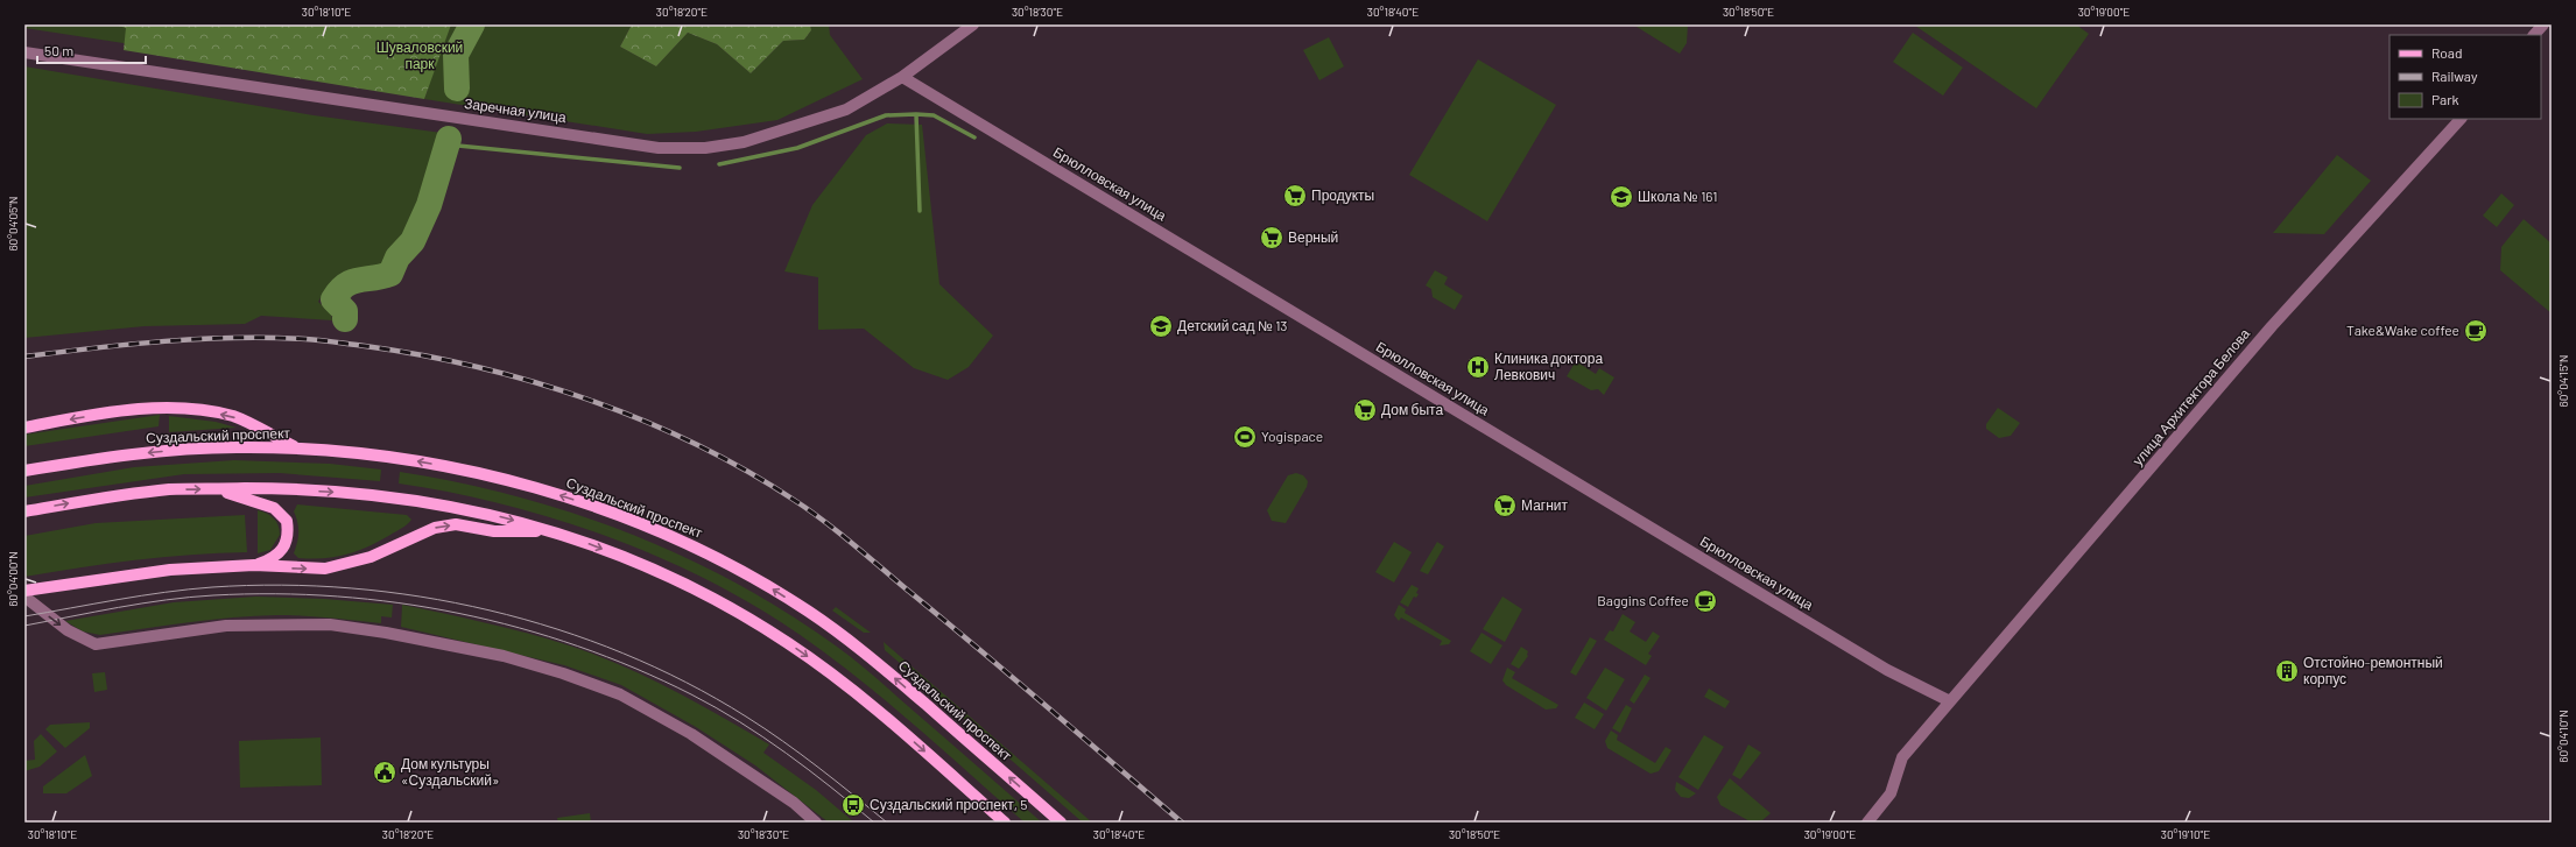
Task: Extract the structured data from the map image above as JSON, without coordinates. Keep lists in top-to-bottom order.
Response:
{
  "streets": {
    "main road": ["Суздальский проспект"],
    "street": ["Заречная улица", "Брюлловская улица", "улица Архитектора Белова"]
  },
  "crossings": [
    ["Заречная улица", "Брюлловская улица"],
    ["Брюлловская улица", "улица Архитектора Белова"]
  ],
  "parks": ["Шуваловский парк"],
  "places": {
    "supermarket": [
      "Продукты",
      "Верный",
      "Дом быта",
      "Магнит"
    ],
    "school or university": ["Школа № 161", "Детский сад № 13"],
    "cafe": ["Take&Wake coffee", "Baggins Coffee"],
    "hospital": ["Клиника доктора Левкович"],
    "sports": ["Yogispace"],
    "building": ["Отстойно-ремонтный корпус"],
    "public building": ["Дом культуры «Суздальский»"],
    "bus stop": ["Суздальский проспект, 5"]
  },
  "legend": ["Road", "Railway", "Park"],
  "scale_bar": "50 m",
  "coordinates": [
    "30°18'10\"E",
    "30°18'20\"E",
    "30°18'30\"E",
    "30°18'40\"E",
    "30°18'50\"E",
    "30°19'00\"E",
    "60°04'05\"N",
    "60°04'15\"N",
    "60°04'00\"N",
    "60°04'10\"N",
    "30°19'10\"E"
  ]
}
